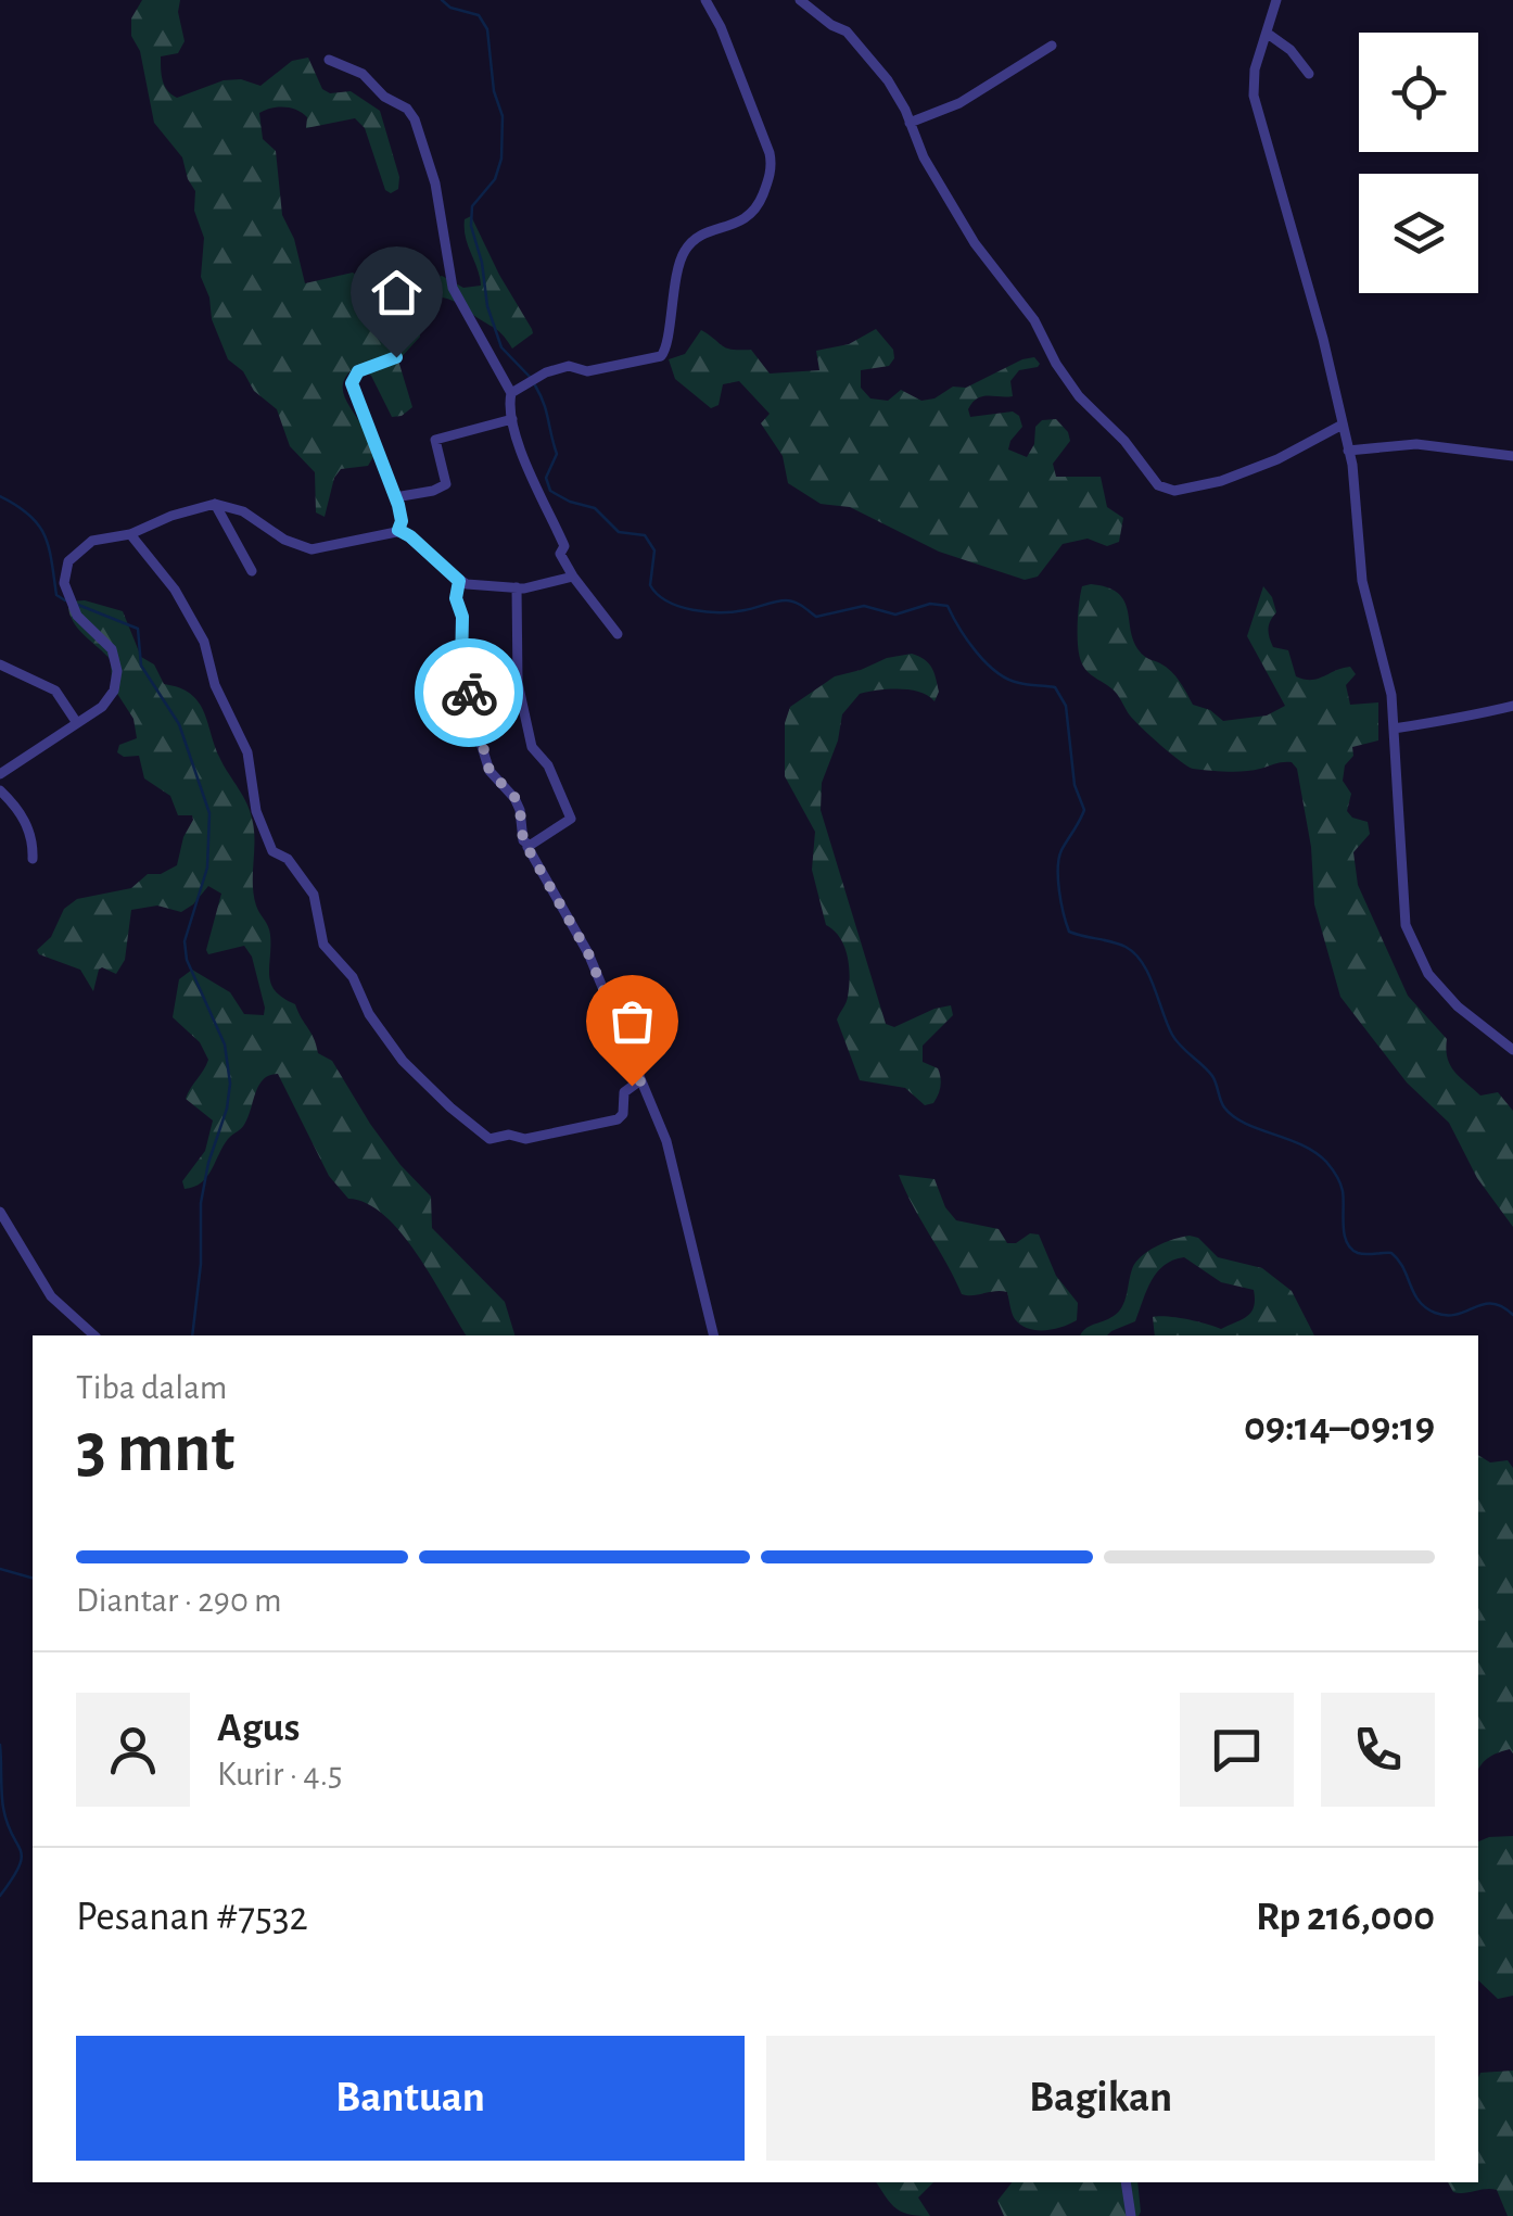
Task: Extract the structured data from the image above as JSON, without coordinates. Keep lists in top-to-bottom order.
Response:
{
  "page": {
    "heading": ["3 mnt", "Tiba dalam", "09:14–09:19"],
    "panel": [
      "Agus",
      "Kurir · 4.5",
      "Pesanan #7532",
      "Rp 216,000"
    ],
    "bar": "Diantar · 290 m",
    "buttons": ["Bantuan", "Bagikan"]
  }
}
